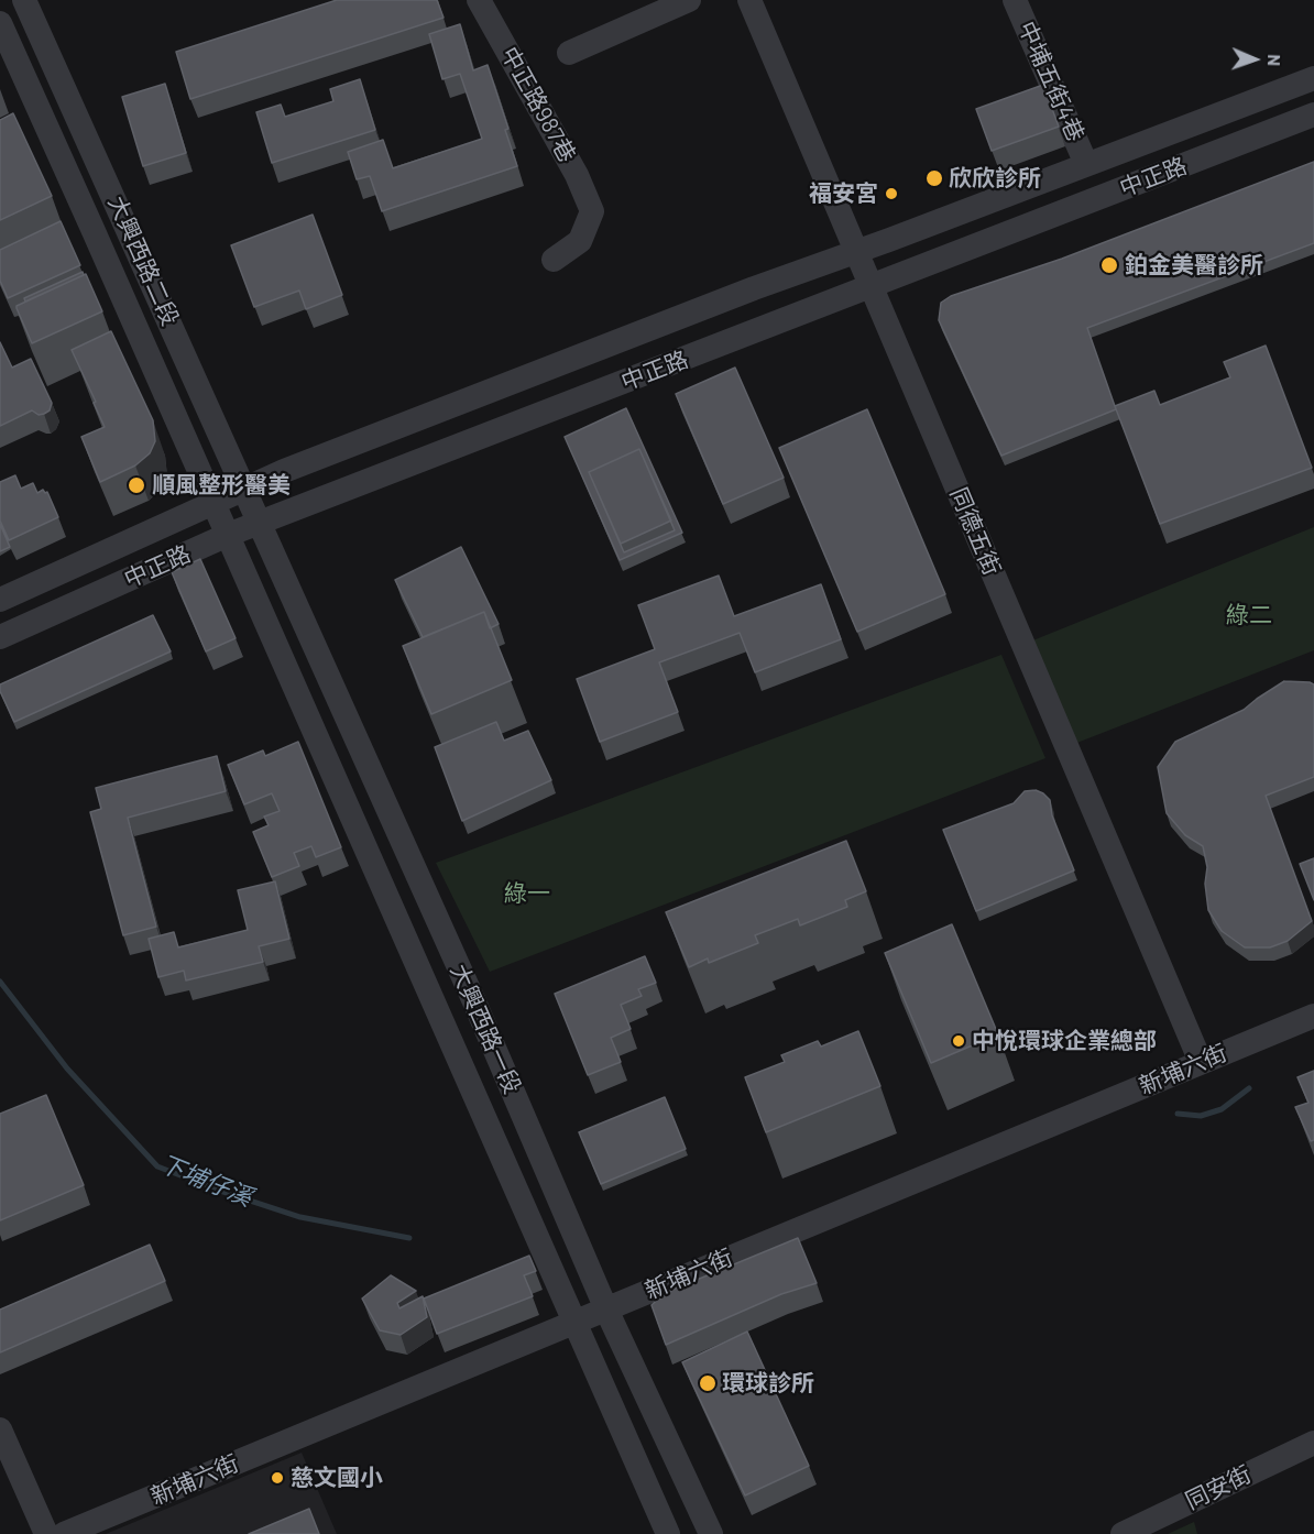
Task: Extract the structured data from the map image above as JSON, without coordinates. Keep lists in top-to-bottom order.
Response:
{
  "streets": {
    "street": [
      "中埔五街4巷",
      "中正路987巷",
      "中正路",
      "大興西路二段",
      "同德五街",
      "大興西路一段",
      "新埔六街",
      "同安街"
    ]
  },
  "crossings": [
    ["中埔五街4巷", "中正路"],
    ["中正路", "大興西路二段"],
    ["中正路", "同德五街"],
    ["中正路", "大興西路一段"],
    ["大興西路二段", "大興西路一段"],
    ["同德五街", "新埔六街"],
    ["大興西路一段", "新埔六街"]
  ],
  "water": ["下埔仔溪"],
  "parks": ["綠二", "綠一"],
  "places": [
    "欣欣診所",
    "福安宮",
    "鉑金美醫診所",
    "順風整形醫美",
    "中悅環球企業總部",
    "環球診所",
    "慈文國小"
  ],
  "north": "right"
}
